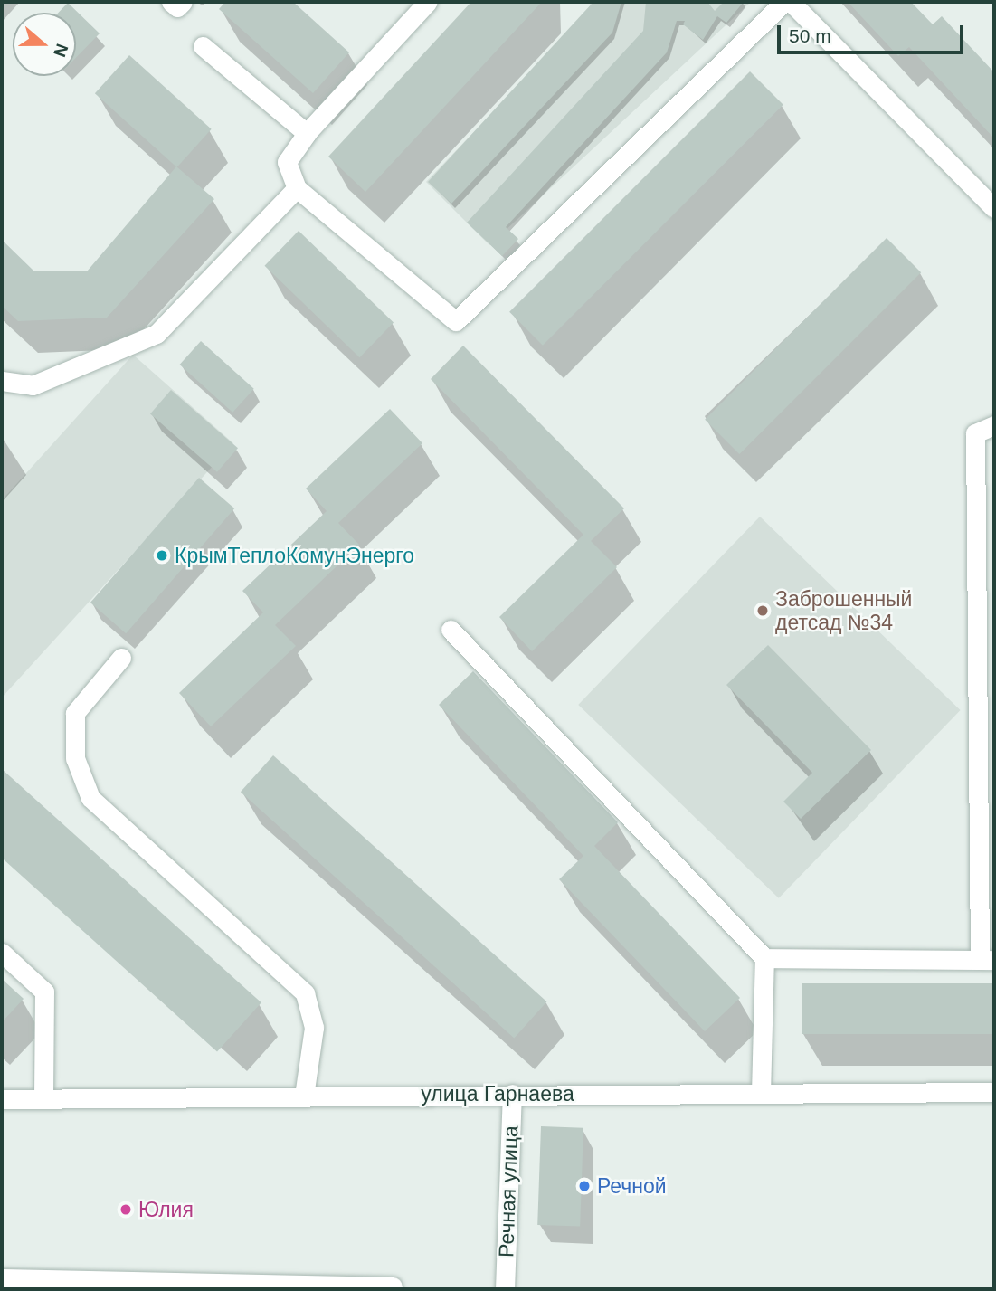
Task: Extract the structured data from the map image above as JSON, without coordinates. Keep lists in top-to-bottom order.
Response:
{
  "streets": {
    "street": ["улица Гарнаева", "Речная улица"]
  },
  "crossings": [
    ["улица Гарнаева", "Речная улица"]
  ],
  "places": [
    "КрымТеплоКомунЭнерго",
    "Заброшенный детсад №34",
    "Речной",
    "Юлия"
  ],
  "scale_bar": "50 m",
  "north": "right"
}
